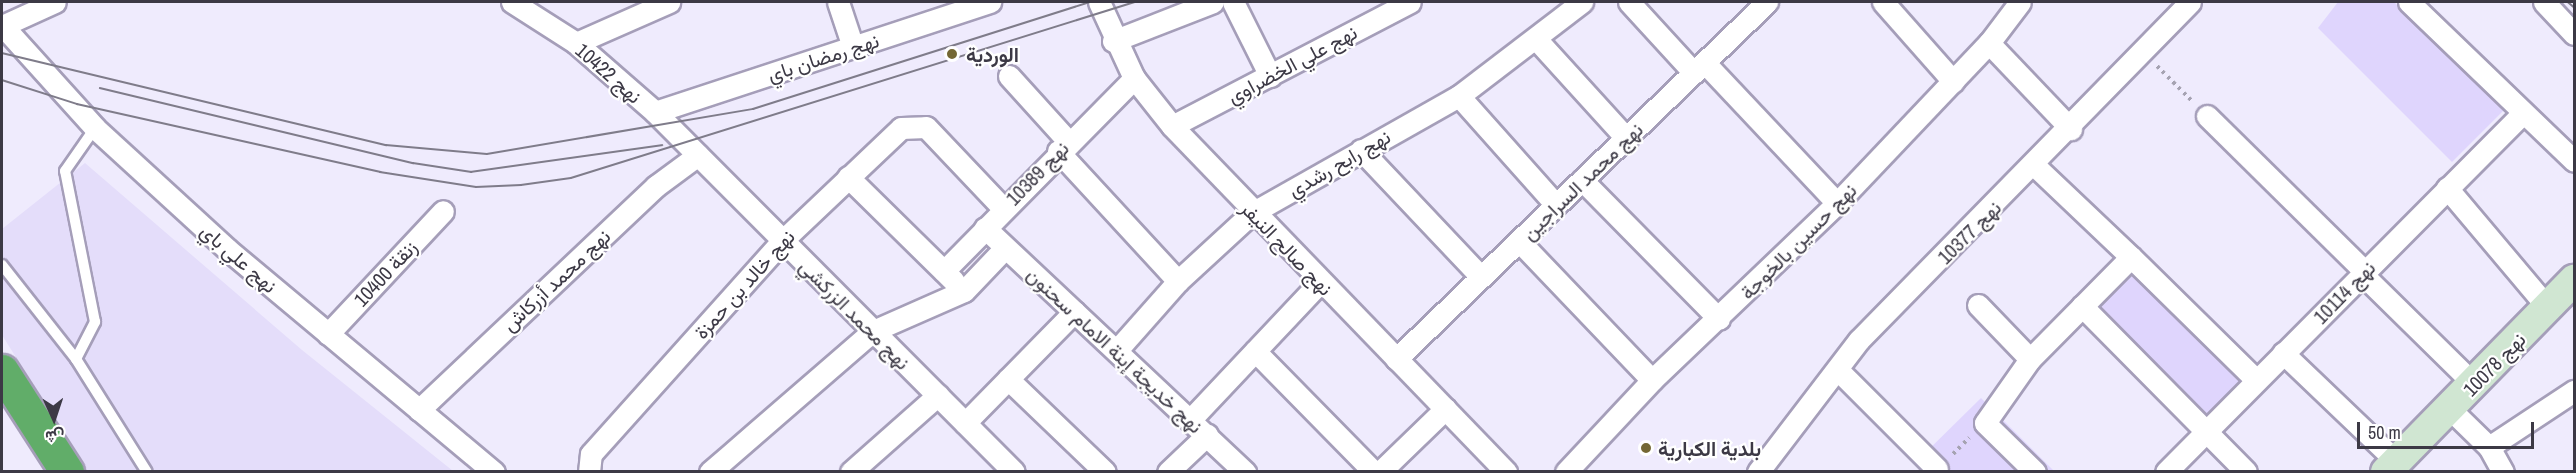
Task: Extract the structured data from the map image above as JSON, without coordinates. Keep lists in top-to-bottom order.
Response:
{
  "streets": {
    "street": [
      "نهج رمضان باي",
      "نهج علي الخضراوي",
      "نهج 10422",
      "نهج رابح رشدي",
      "نهج 10389",
      "نهج محمد السراجين",
      "نهج 10377",
      "نهج حسين بالخوجة",
      "نهج صالح النيفر",
      "نهج علي باي",
      "زنقة 10400",
      "نهج محمد أزركاش",
      "نهج خالد بن حمزة",
      "نهج 10114",
      "نهج محمد الزركشي",
      "نهج خديجة إبنة الامام سحنون",
      "نهج 10078"
    ]
  },
  "crossings": [
    ["نهج رمضان باي", "نهج 10422"],
    ["نهج علي الخضراوي", "نهج صالح النيفر"],
    ["نهج 10422", "نهج محمد أزركاش"],
    ["نهج 10422", "نهج محمد الزركشي"],
    ["نهج رابح رشدي", "نهج صالح النيفر"],
    ["نهج رابح رشدي", "نهج خديجة إبنة الامام سحنون"],
    ["نهج 10389", "نهج صالح النيفر"],
    ["نهج 10389", "نهج خالد بن حمزة"],
    ["نهج 10389", "نهج خديجة إبنة الامام سحنون"],
    ["نهج محمد السراجين", "نهج صالح النيفر"],
    ["نهج علي باي", "زنقة 10400"],
    ["نهج علي باي", "نهج محمد أزركاش"],
    ["نهج محمد أزركاش", "نهج محمد الزركشي"],
    ["نهج خالد بن حمزة", "نهج محمد الزركشي"]
  ],
  "places": ["الوردية", "بلدية الكبارية"],
  "scale_bar": "50 m",
  "north": "bottom"
}
